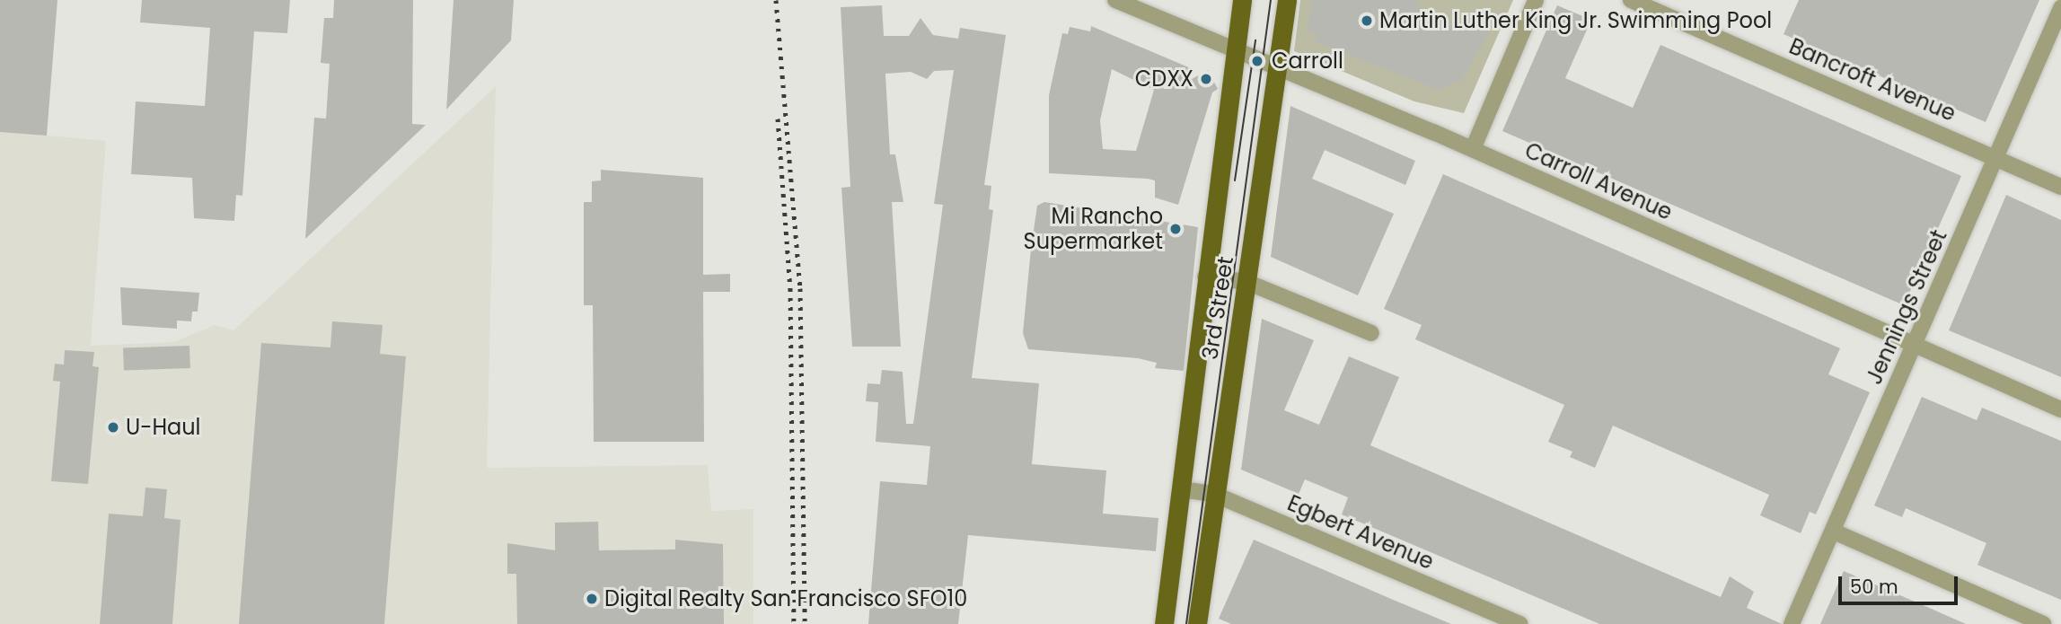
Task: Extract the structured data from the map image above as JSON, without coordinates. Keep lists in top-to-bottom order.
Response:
{
  "streets": {
    "main road": ["3rd Street"],
    "street": [
      "Bancroft Avenue",
      "Carroll Avenue",
      "Jennings Street",
      "Egbert Avenue"
    ]
  },
  "crossings": [
    ["Bancroft Avenue", "Jennings Street"],
    ["Carroll Avenue", "Jennings Street"],
    ["Carroll Avenue", "3rd Street"],
    ["3rd Street", "Egbert Avenue"]
  ],
  "places": [
    "Martin Luther King Jr. Swimming Pool",
    "Carroll",
    "CDXX",
    "Mi Rancho Supermarket",
    "U-Haul",
    "Digital Realty San Francisco SFO10"
  ],
  "scale_bar": "50 m"
}
